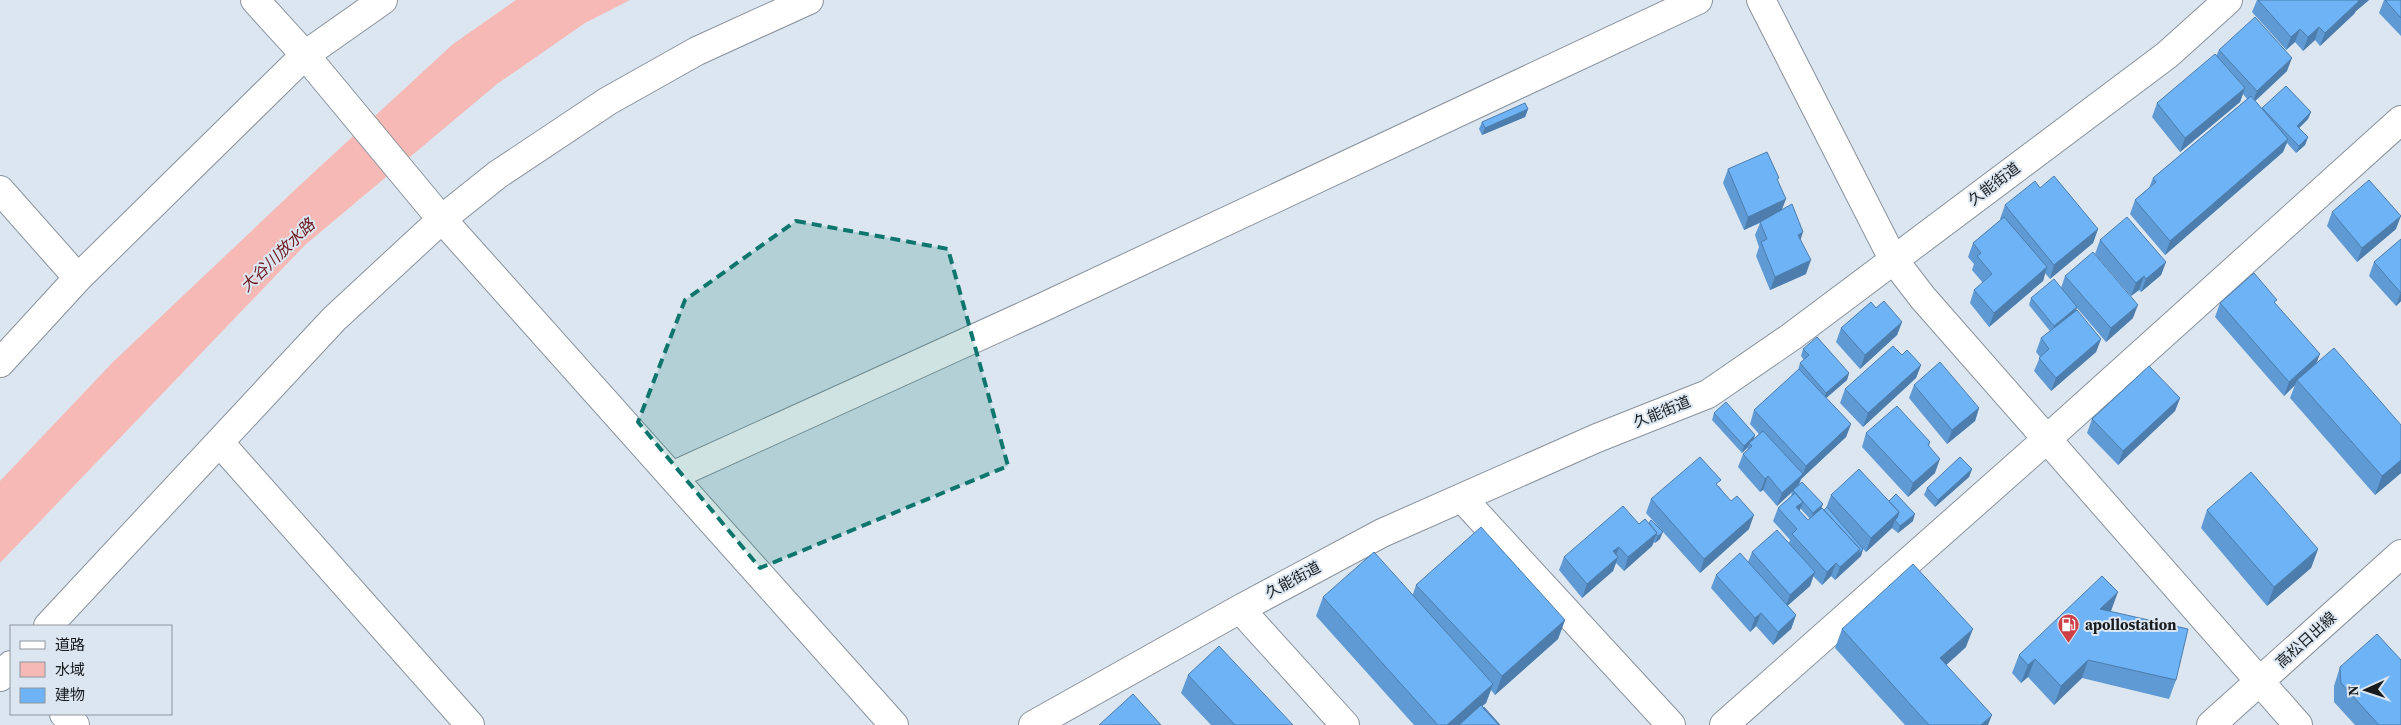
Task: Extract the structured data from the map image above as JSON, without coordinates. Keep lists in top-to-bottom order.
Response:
{
  "streets": {
    "street": ["久能街道", "高松日出線"]
  },
  "water": ["大谷川放水路"],
  "places": {
    "fuel station": ["apollostation"]
  },
  "legend": ["道路", "水域", "建物"],
  "north": "left"
}
